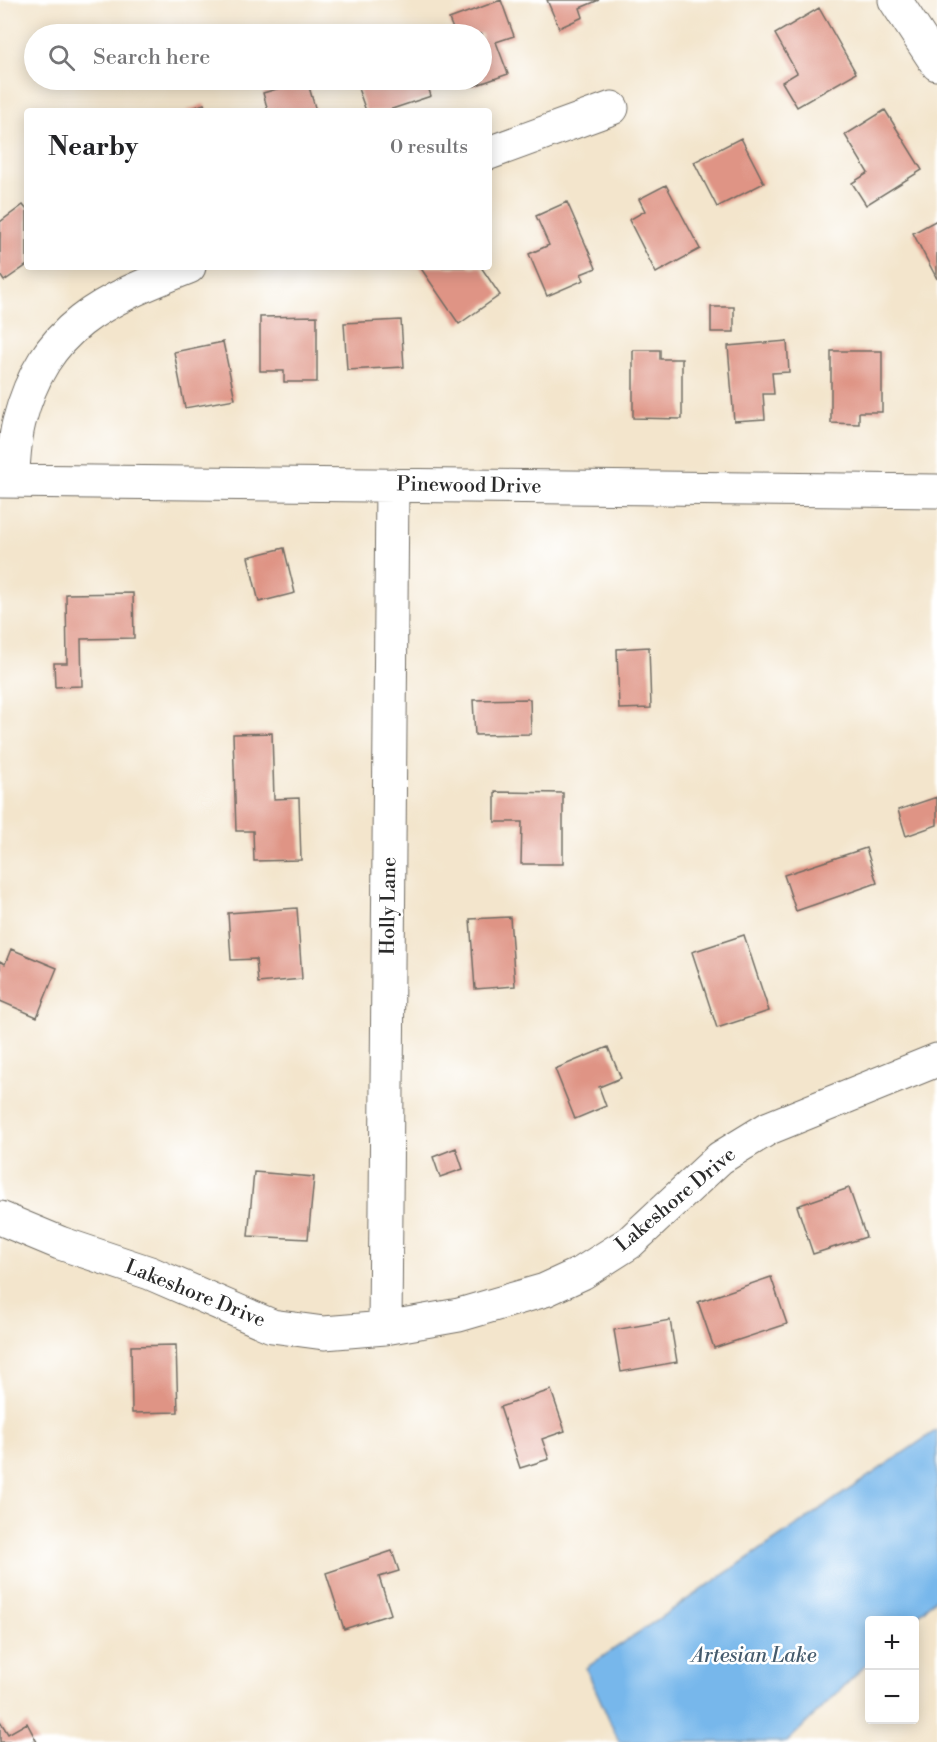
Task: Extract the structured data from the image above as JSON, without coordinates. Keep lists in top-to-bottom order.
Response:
{
  "streets": {
    "street": ["Pinewood Drive", "Holly Lane", "Lakeshore Drive"]
  },
  "crossings": [
    ["Pinewood Drive", "Holly Lane"],
    ["Holly Lane", "Lakeshore Drive"]
  ],
  "water": ["Artesian Lake"],
  "page": {
    "search": "Search here",
    "heading": ["Nearby", "0 results"],
    "map_buttons": ["+", "−"]
  }
}
